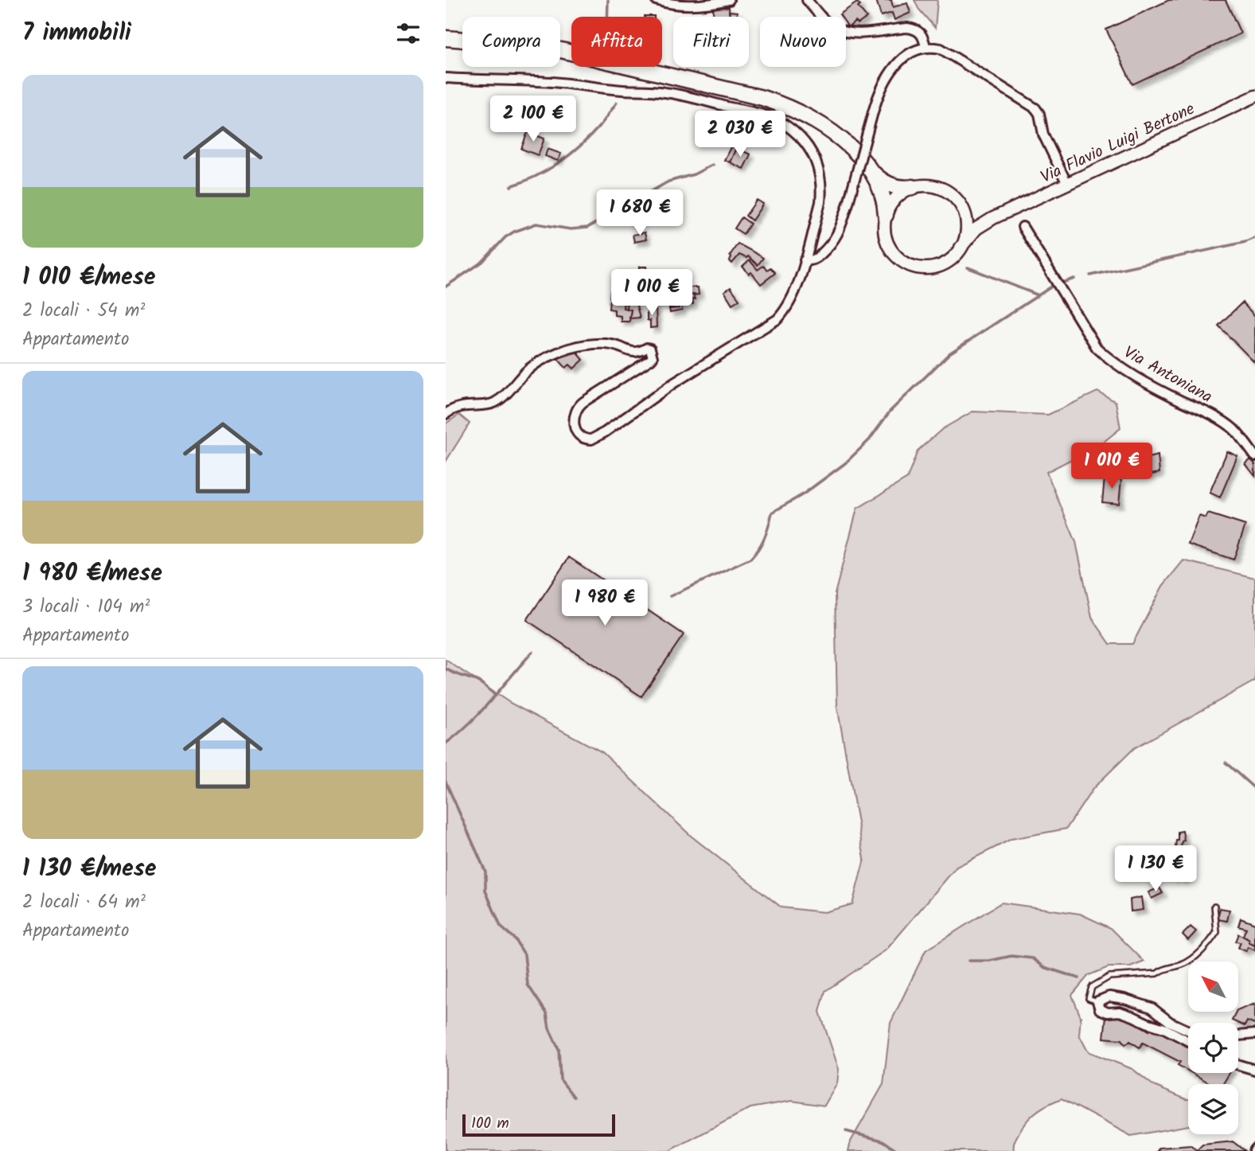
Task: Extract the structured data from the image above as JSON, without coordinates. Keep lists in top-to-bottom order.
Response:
{
  "streets": {
    "street": ["Via Flavio Luigi Bertone", "Via Antoniana"]
  },
  "scale_bar": "100 m",
  "north": "top left",
  "page": {
    "heading": "7 immobili",
    "chip": [
      "Compra",
      "Affitta",
      "Filtri",
      "Nuovo"
    ],
    "list": [
      {
        "name": "1 010 €/mese",
        "note": "2 locali · 54 m² · Appartamento"
      },
      {
        "name": "1 980 €/mese",
        "note": "3 locali · 104 m² · Appartamento"
      },
      {
        "name": "1 130 €/mese",
        "note": "2 locali · 64 m² · Appartamento"
      }
    ],
    "price": [
      "2 100 €",
      "2 030 €",
      "1 680 €",
      "1 010 €",
      "1 010 €",
      "1 980 €",
      "1 130 €"
    ],
    "scale": "100 m"
  }
}
